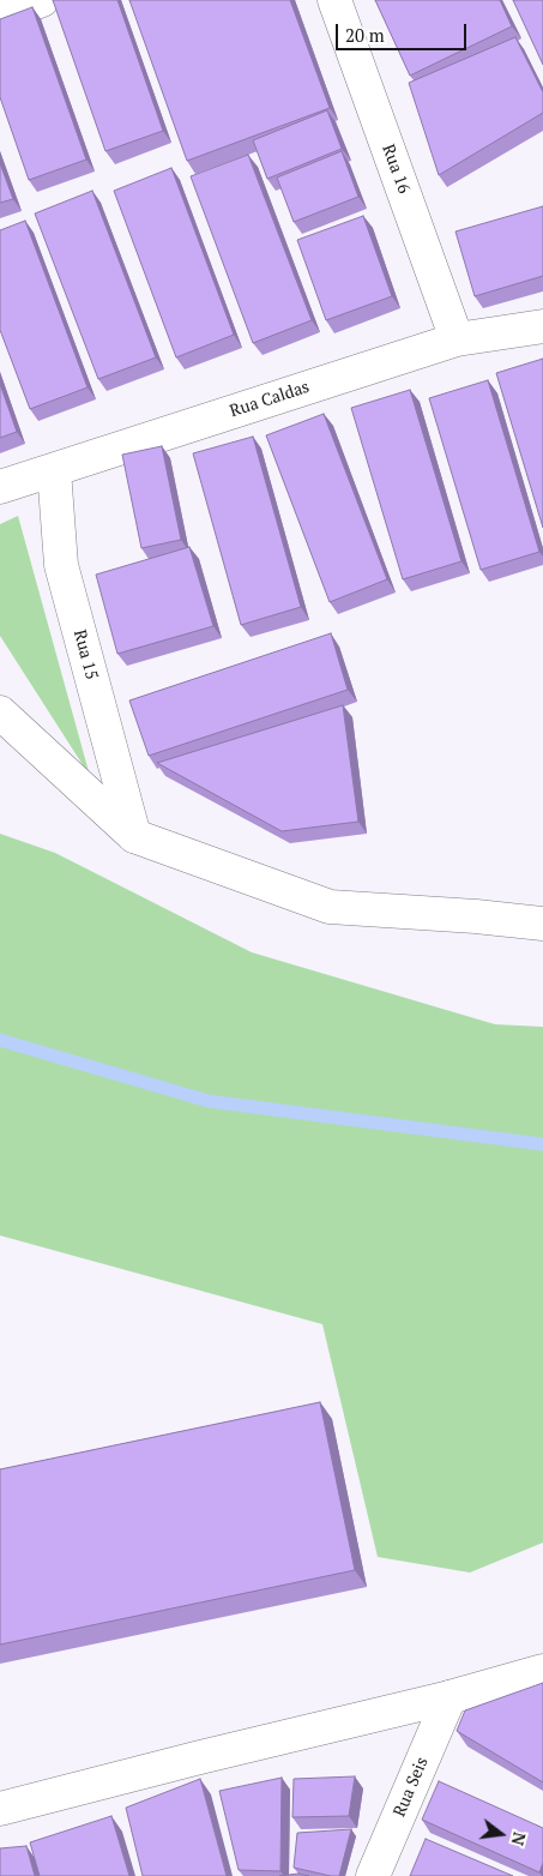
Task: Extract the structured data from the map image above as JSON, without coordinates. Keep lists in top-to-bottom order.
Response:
{
  "streets": {
    "street": [
      "Rua 16",
      "Rua Caldas",
      "Rua 15",
      "Rua Seis"
    ]
  },
  "crossings": [
    ["Rua 16", "Rua Caldas"],
    ["Rua Caldas", "Rua 15"]
  ],
  "scale_bar": "20 m",
  "north": "right"
}
